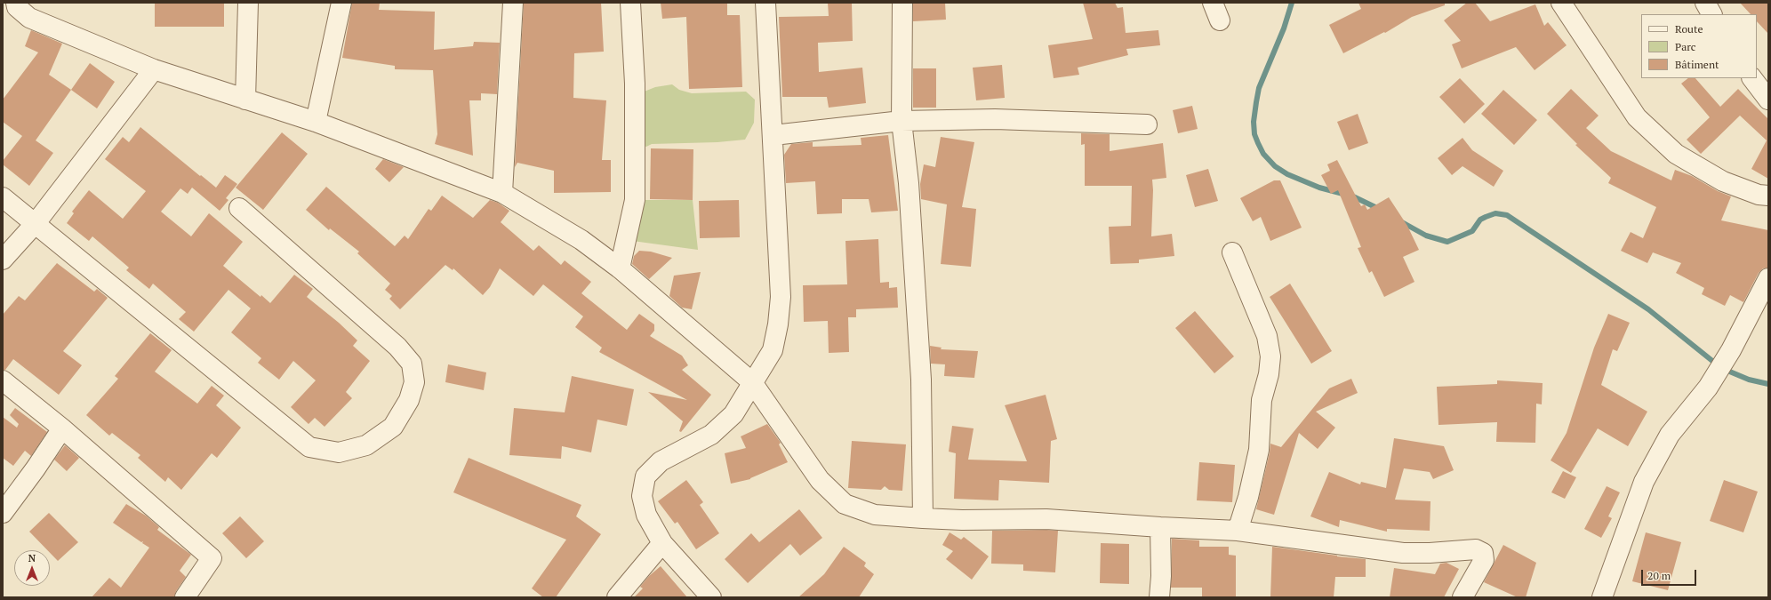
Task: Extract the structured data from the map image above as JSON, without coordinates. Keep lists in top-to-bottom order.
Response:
{
  "legend": ["Route", "Parc", "Bâtiment"],
  "scale_bar": "20 m",
  "north": "top"
}
